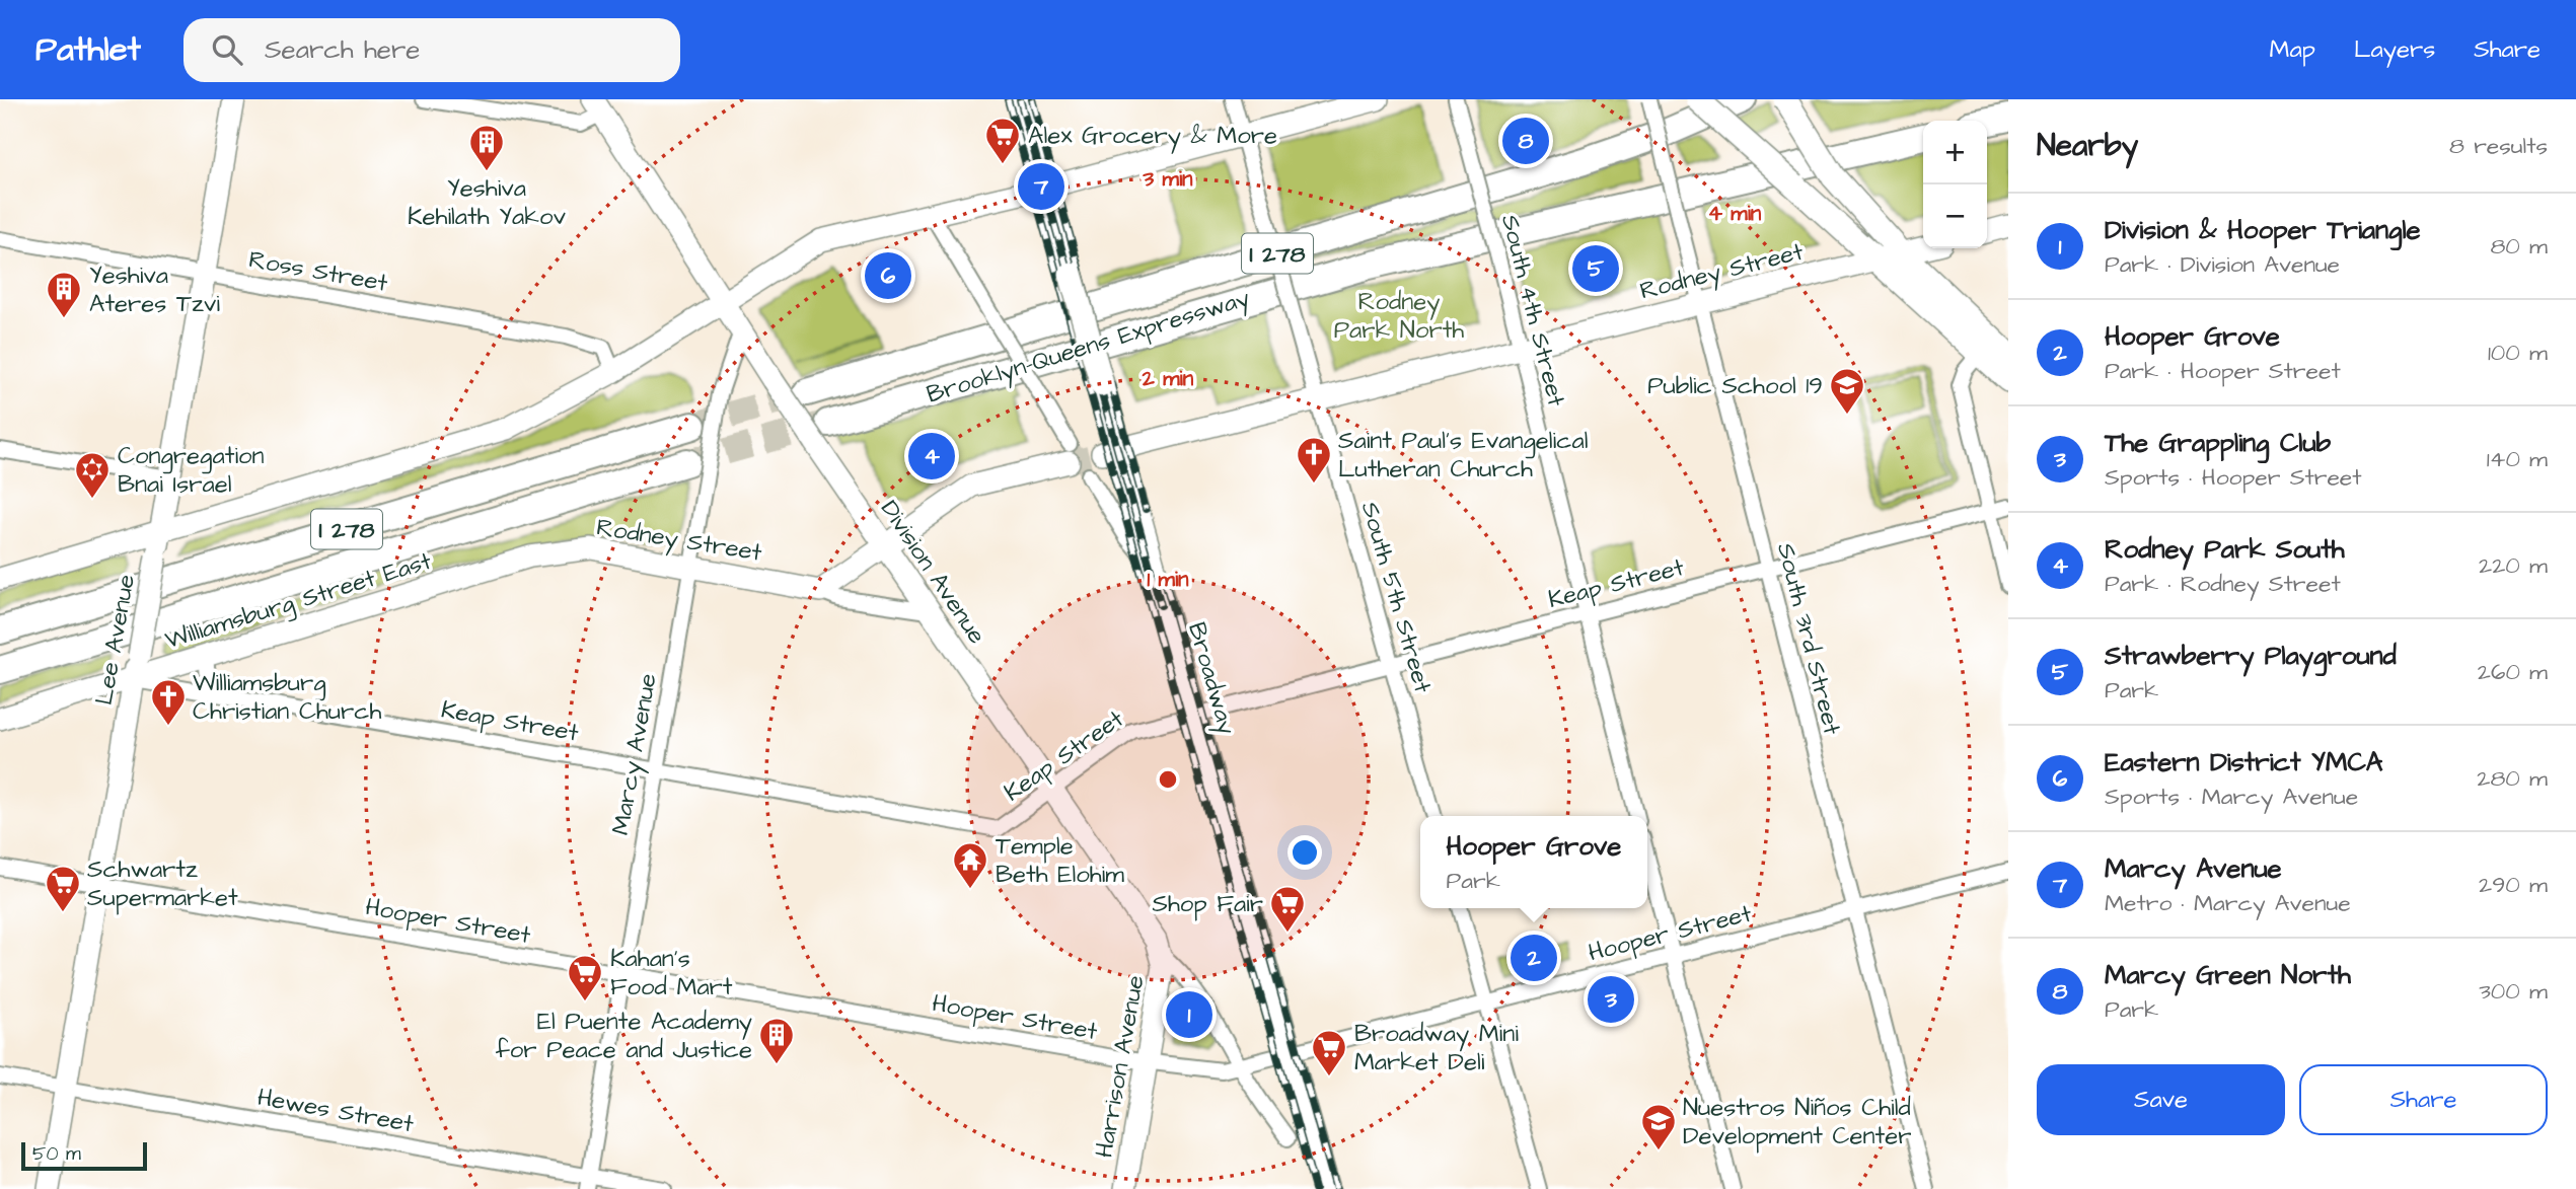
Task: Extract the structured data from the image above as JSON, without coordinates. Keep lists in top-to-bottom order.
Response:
{
  "streets": {
    "highway": ["I 278", "Brooklyn-Queens Expressway"],
    "main road": [
      "Rodney Street",
      "Division Avenue",
      "Williamsburg Street East",
      "Lee Avenue",
      "Broadway",
      "Harrison Avenue"
    ],
    "street": [
      "Ross Street",
      "South 4th Street",
      "Keap Street",
      "South 5th Street",
      "South 3rd Street",
      "Marcy Avenue",
      "Hooper Street",
      "Hewes Street"
    ]
  },
  "crossings": [
    ["I 278", "Marcy Avenue"],
    ["Ross Street", "Lee Avenue"],
    ["Rodney Street", "South 4th Street"],
    ["Rodney Street", "Division Avenue"],
    ["Rodney Street", "South 5th Street"],
    ["Rodney Street", "Williamsburg Street East"],
    ["Rodney Street", "South 3rd Street"],
    ["Rodney Street", "Broadway"],
    ["Rodney Street", "Marcy Avenue"],
    ["South 4th Street", "Keap Street"],
    ["Brooklyn-Queens Expressway", "Division Avenue"],
    ["Division Avenue", "Keap Street"],
    ["Division Avenue", "Marcy Avenue"],
    ["Division Avenue", "Hooper Street"],
    ["Division Avenue", "Harrison Avenue"],
    ["Keap Street", "South 5th Street"],
    ["Keap Street", "Williamsburg Street East"],
    ["Keap Street", "South 3rd Street"],
    ["Keap Street", "Lee Avenue"],
    ["Keap Street", "Broadway"],
    ["Keap Street", "Marcy Avenue"],
    ["Williamsburg Street East", "Lee Avenue"],
    ["South 3rd Street", "Hooper Street"],
    ["Lee Avenue", "Hooper Street"],
    ["Lee Avenue", "Hewes Street"],
    ["Broadway", "Hooper Street"],
    ["Marcy Avenue", "Hooper Street"],
    ["Marcy Avenue", "Hewes Street"],
    ["Hooper Street", "Harrison Avenue"]
  ],
  "parks": ["Rodney Park North"],
  "places": {
    "supermarket": [
      "Alex Grocery & More",
      "Schwartz Supermarket",
      "Shop Fair",
      "Kahan's Food Mart",
      "Broadway Mini Market Deli"
    ],
    "building": ["Yeshiva Kehilath Yakov", "Yeshiva Ateres Tzvi", "El Puente Academy for Peace and Justice"],
    "school or university": ["Public School 19", "Nuestros Niños Child Development Center"],
    "church": ["Saint Paul's Evangelical Lutheran Church", "Williamsburg Christian Church"],
    "synagogue": ["Congregation Bnai Israel"],
    "temple": ["Temple Beth Elohim"]
  },
  "scale_bar": "50 m",
  "page": {
    "header": "Pathlet",
    "search": "Search here",
    "nav": ["Map", "Layers", "Share"],
    "heading": ["Nearby", "8 results"],
    "pins": [
      "8",
      "7",
      "5",
      "6",
      "4",
      "2",
      "3",
      "1"
    ],
    "map_buttons": ["+", "−"],
    "list": [
      {
        "mark": "1",
        "name": "Division & Hooper Triangle",
        "note": "Park · Division Avenue",
        "value": "80 m"
      },
      {
        "mark": "2",
        "name": "Hooper Grove",
        "note": "Park · Hooper Street",
        "value": "100 m"
      },
      {
        "mark": "3",
        "name": "The Grappling Club",
        "note": "Sports · Hooper Street",
        "value": "140 m"
      },
      {
        "mark": "4",
        "name": "Rodney Park South",
        "note": "Park · Rodney Street",
        "value": "220 m"
      },
      {
        "mark": "5",
        "name": "Strawberry Playground",
        "note": "Park",
        "value": "260 m"
      },
      {
        "mark": "6",
        "name": "Eastern District YMCA",
        "note": "Sports · Marcy Avenue",
        "value": "280 m"
      },
      {
        "mark": "7",
        "name": "Marcy Avenue",
        "note": "Metro · Marcy Avenue",
        "value": "290 m"
      },
      {
        "mark": "8",
        "name": "Marcy Green North",
        "note": "Park",
        "value": "300 m"
      }
    ],
    "popup": ["Hooper Grove", "Park"],
    "buttons": ["Save", "Share"],
    "scale": "50 m"
  },
  "rings": [
    "3 min",
    "4 min",
    "2 min",
    "1 min"
  ]
}
